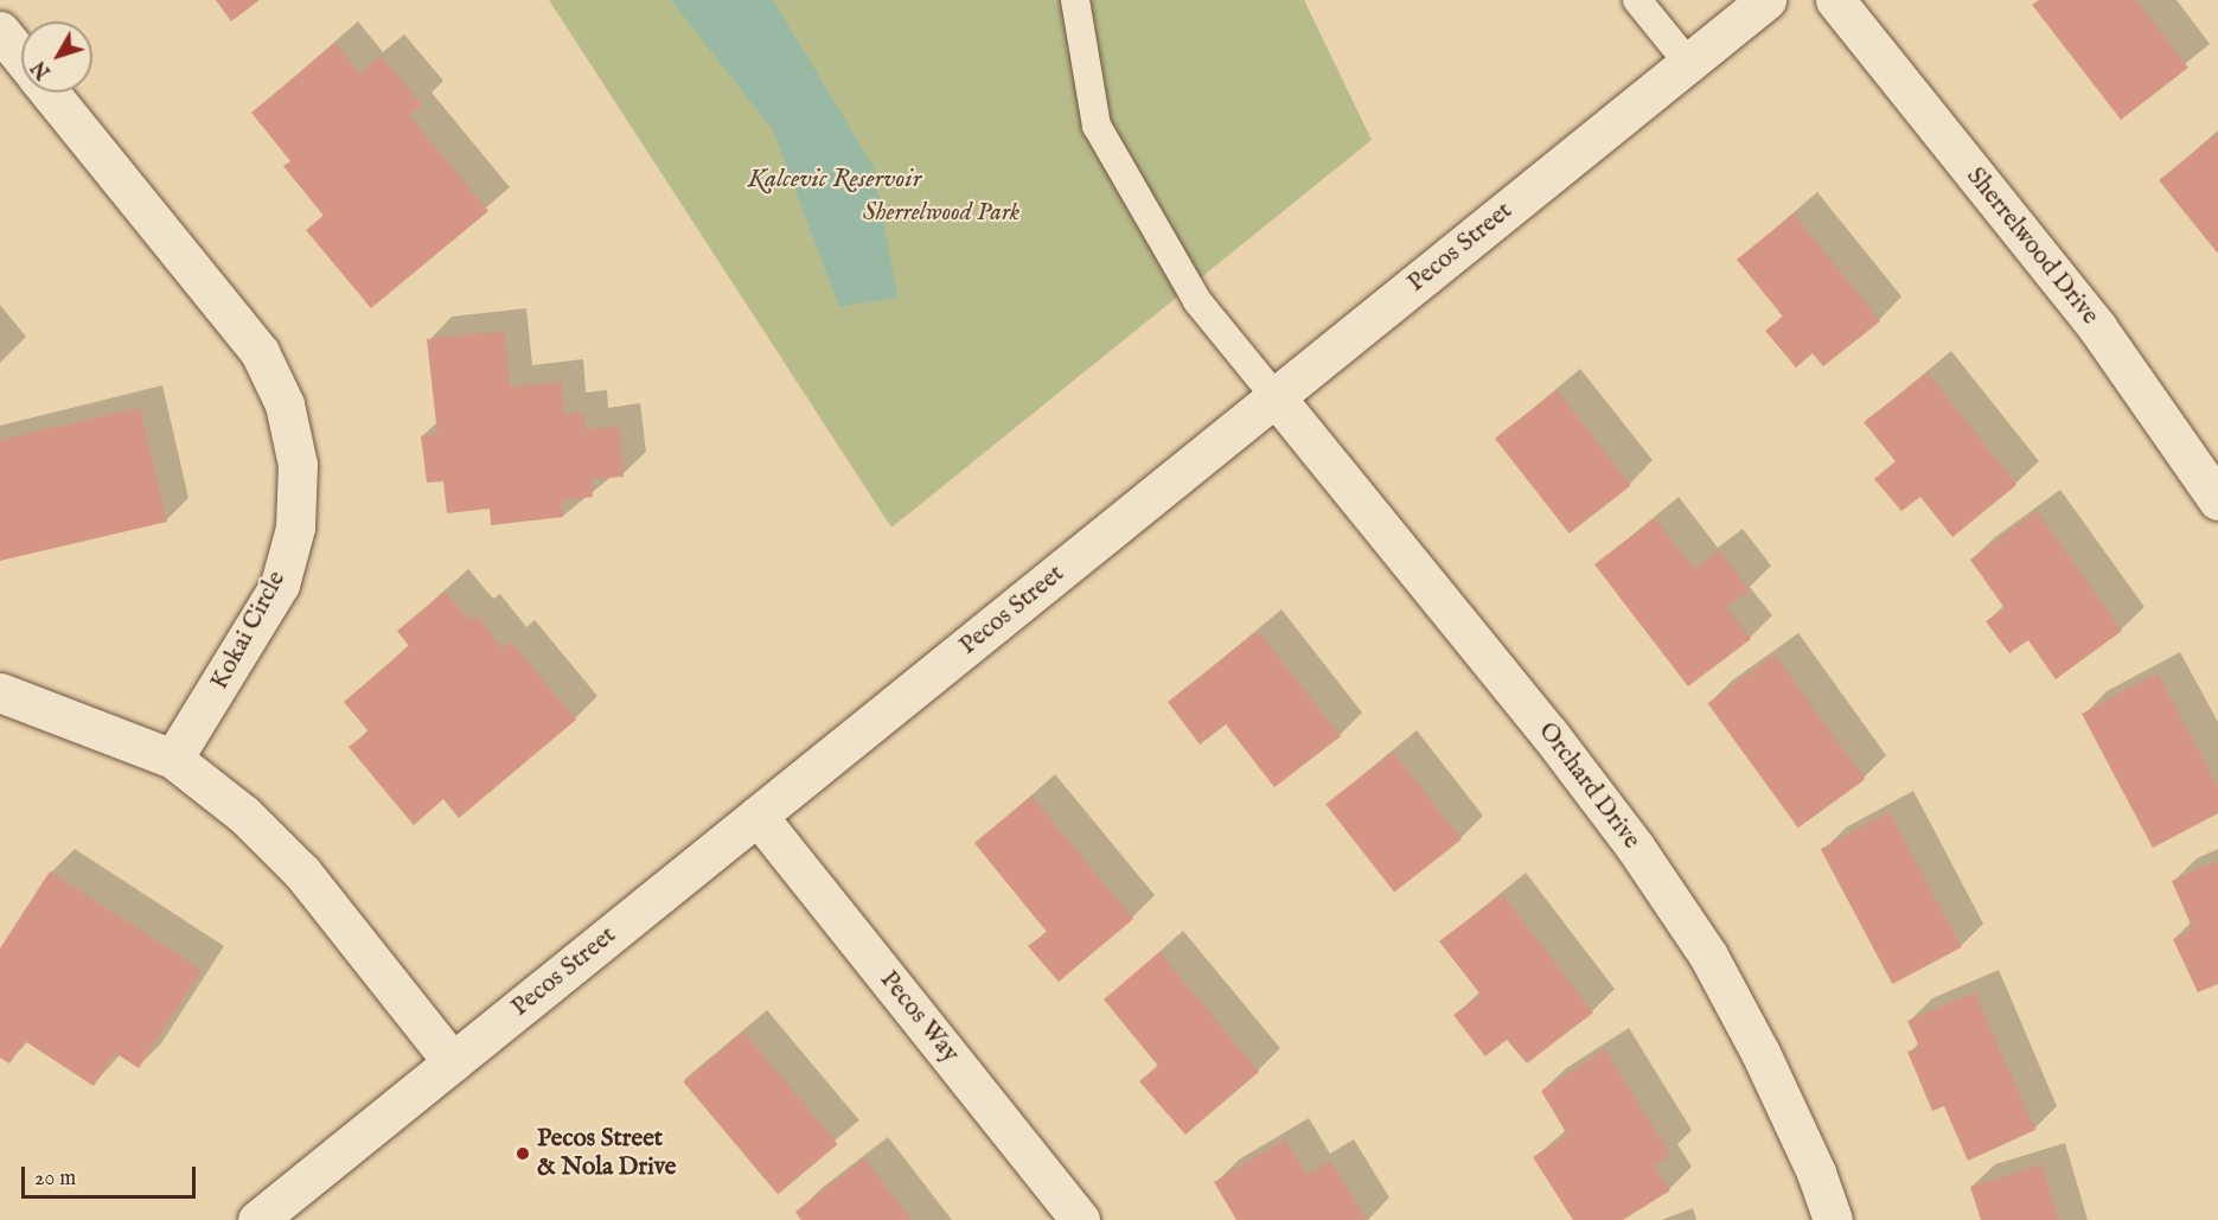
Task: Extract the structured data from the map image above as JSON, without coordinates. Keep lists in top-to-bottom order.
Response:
{
  "streets": {
    "street": [
      "Sherrelwood Drive",
      "Pecos Street",
      "Kokai Circle",
      "Orchard Drive",
      "Pecos Way"
    ]
  },
  "crossings": [
    ["Pecos Street", "Orchard Drive"],
    ["Pecos Street", "Pecos Way"]
  ],
  "water": ["Kalcevic Reservoir"],
  "parks": ["Sherrelwood Park"],
  "places": ["Pecos Street & Nola Drive"],
  "scale_bar": "20 m",
  "north": "bottom left"
}
